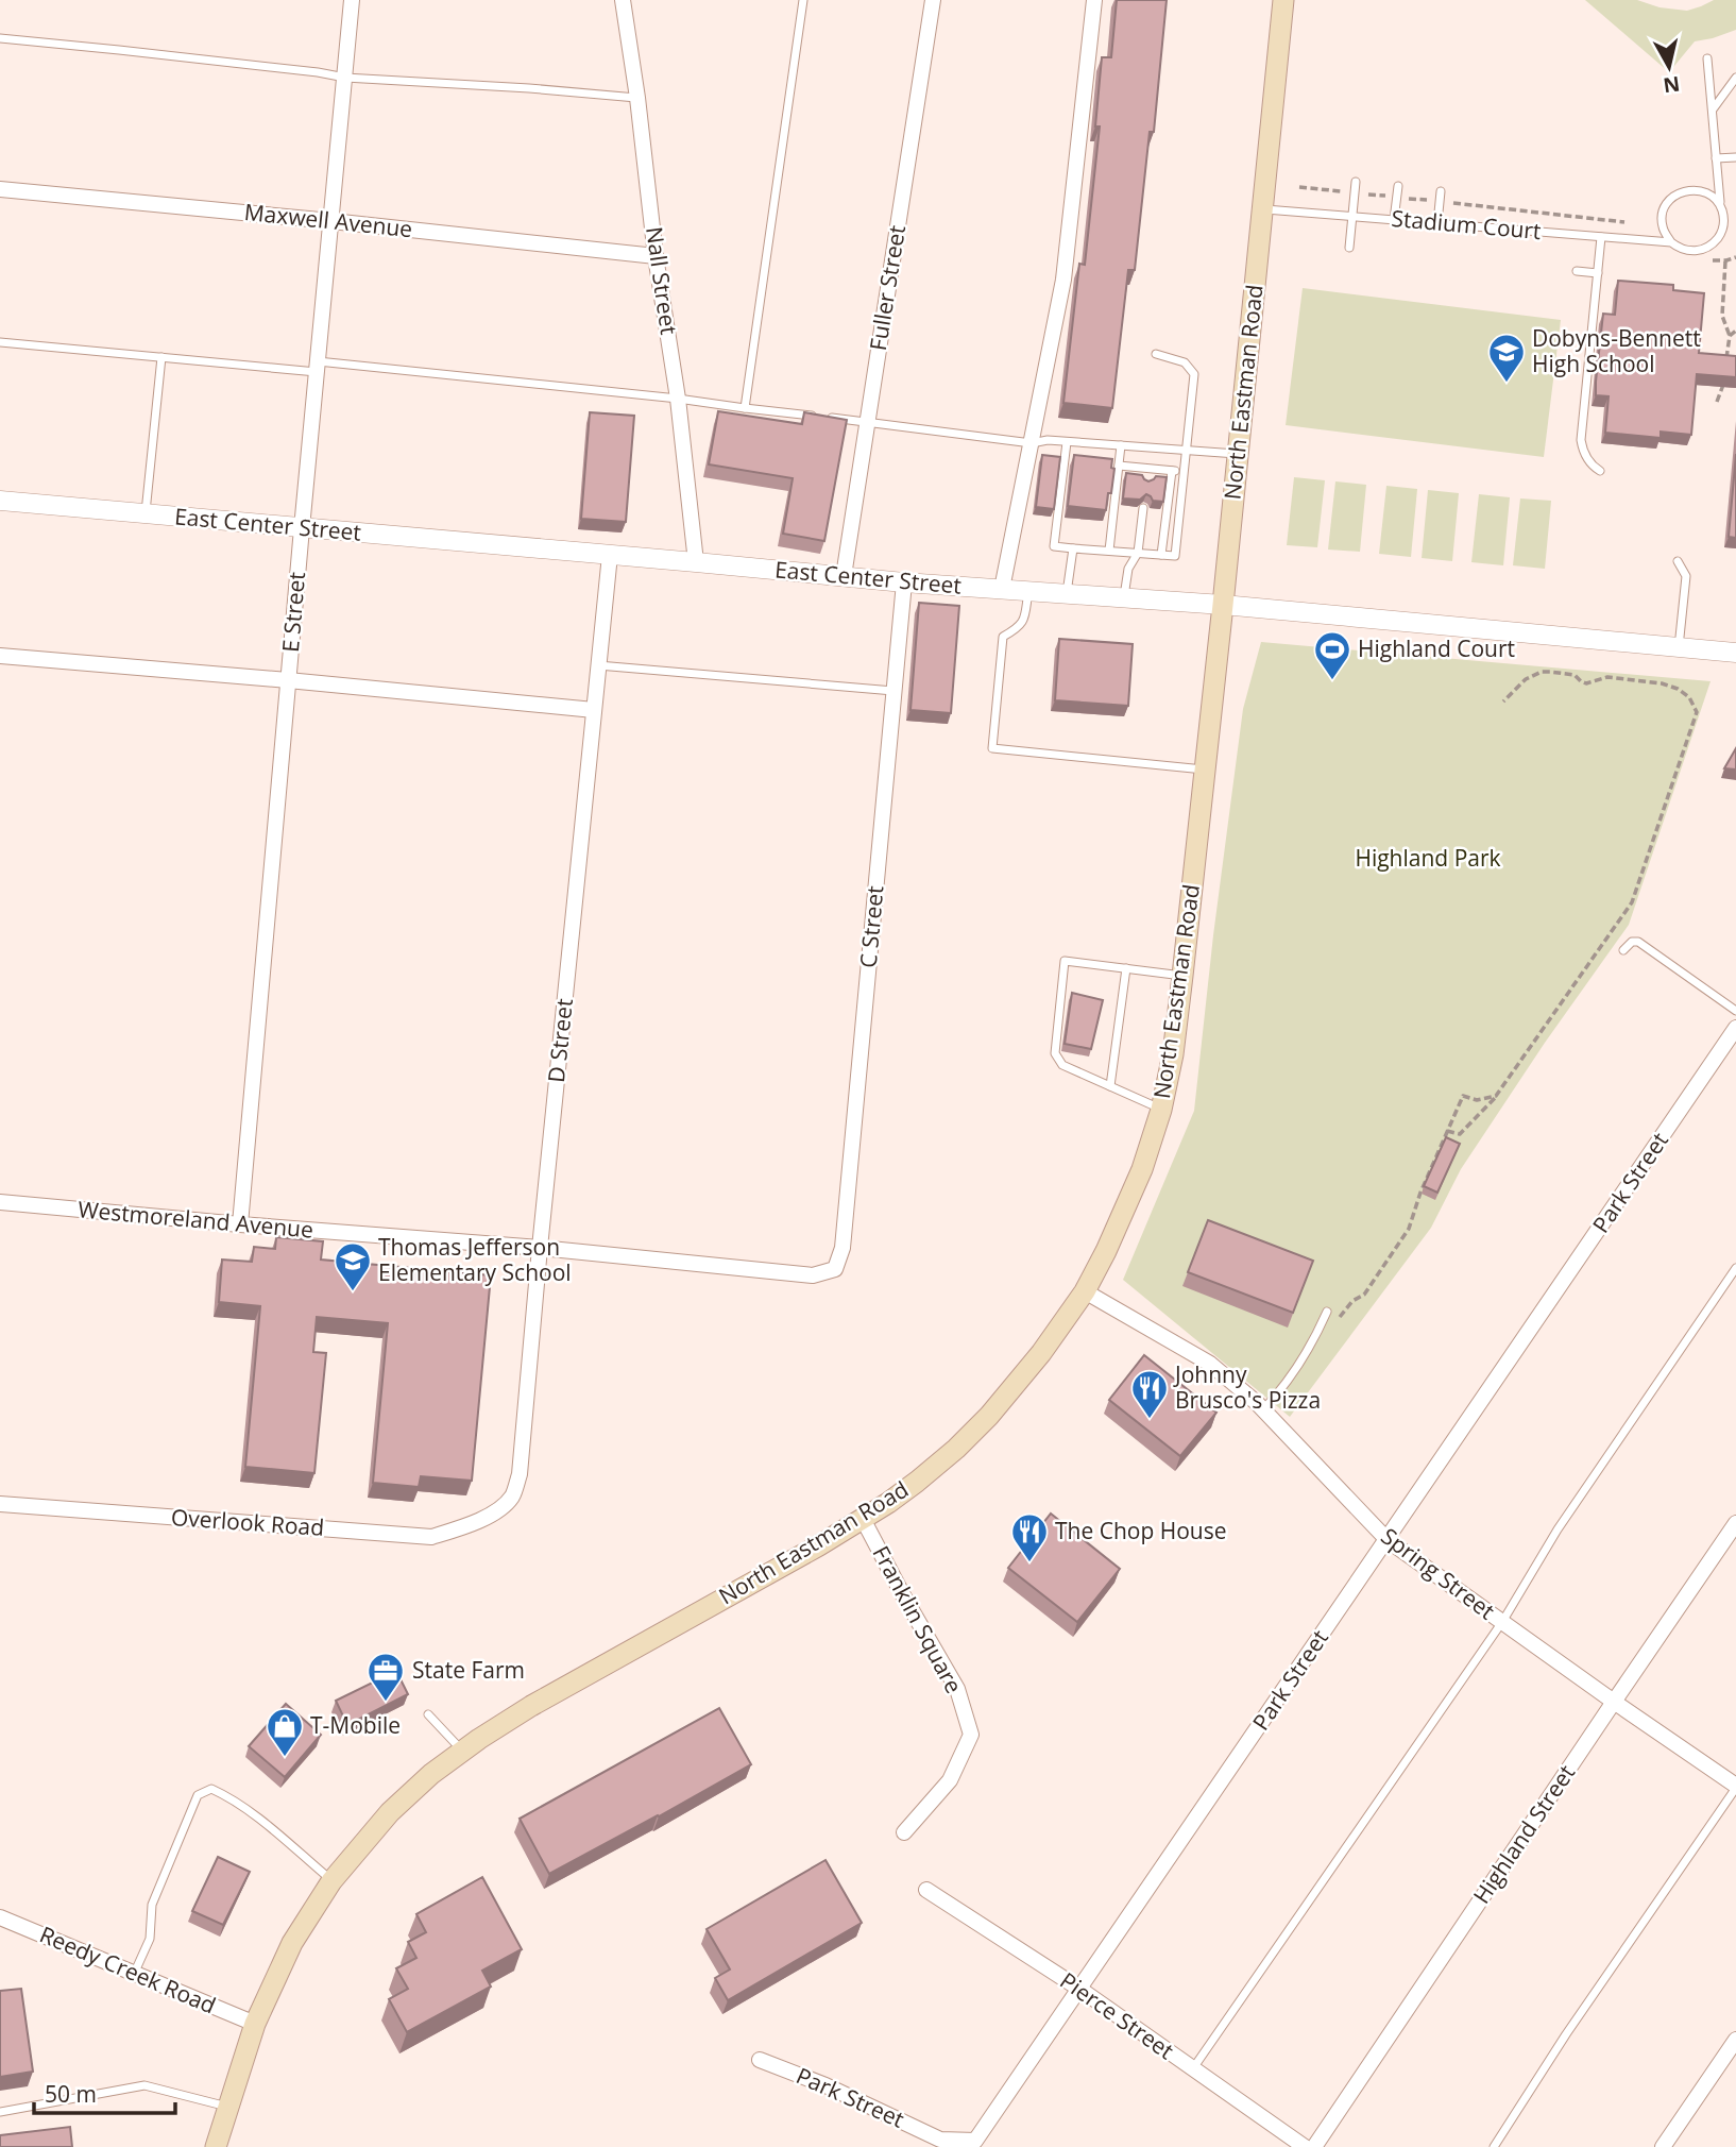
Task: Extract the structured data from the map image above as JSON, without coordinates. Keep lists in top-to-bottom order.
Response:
{
  "streets": {
    "main road": ["North Eastman Road"],
    "street": [
      "Maxwell Avenue",
      "Nall Street",
      "Fuller Street",
      "East Center Street",
      "E Street",
      "C Street",
      "D Street",
      "Park Street",
      "Westmoreland Avenue",
      "Overlook Road",
      "Spring Street",
      "Franklin Square",
      "Highland Street",
      "Reedy Creek Road",
      "Pierce Street"
    ],
    "lane": ["Stadium Court"]
  },
  "crossings": [
    ["Maxwell Avenue", "Nall Street"],
    ["Maxwell Avenue", "E Street"],
    ["Stadium Court", "North Eastman Road"],
    ["Nall Street", "East Center Street"],
    ["Fuller Street", "East Center Street"],
    ["North Eastman Road", "East Center Street"],
    ["North Eastman Road", "Spring Street"],
    ["North Eastman Road", "Franklin Square"],
    ["North Eastman Road", "Reedy Creek Road"],
    ["East Center Street", "E Street"],
    ["East Center Street", "C Street"],
    ["East Center Street", "D Street"],
    ["E Street", "Westmoreland Avenue"],
    ["C Street", "Westmoreland Avenue"],
    ["D Street", "Westmoreland Avenue"],
    ["D Street", "Overlook Road"],
    ["Park Street", "Spring Street"],
    ["Park Street", "Pierce Street"],
    ["Spring Street", "Highland Street"]
  ],
  "parks": ["Highland Park"],
  "places": {
    "school or university": ["Dobyns-Bennett High School", "Thomas Jefferson Elementary School"],
    "sports": ["Highland Court"],
    "restaurant": ["Johnny Brusco's Pizza", "The Chop House"],
    "office": ["State Farm"],
    "shop": ["T-Mobile"]
  },
  "scale_bar": "50 m",
  "north": "bottom"
}
